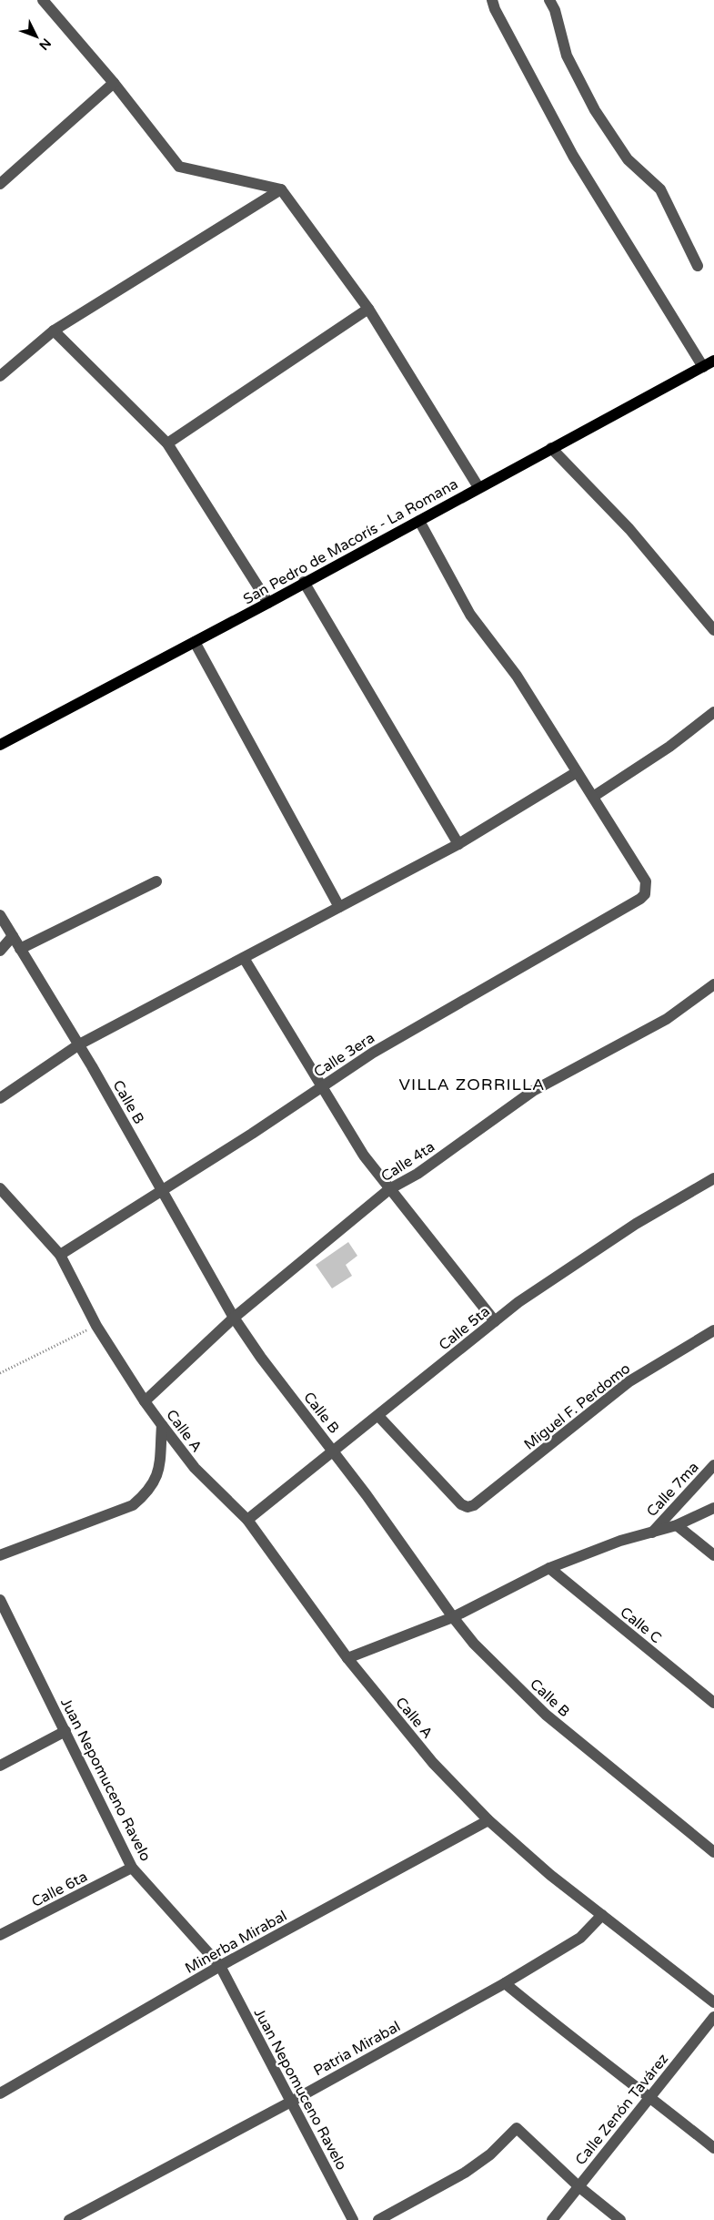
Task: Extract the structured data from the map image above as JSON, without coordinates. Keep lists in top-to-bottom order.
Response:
{
  "streets": {
    "main road": ["San Pedro de Macorís - La Romana"],
    "street": [
      "Calle 3era",
      "Calle B",
      "Calle 4ta",
      "Calle 5ta",
      "Miguel F. Perdomo",
      "Calle A",
      "Calle 7ma",
      "Calle C",
      "Juan Nepomuceno Ravelo",
      "Calle 6ta",
      "Minerba Mirabal",
      "Patria Mirabal",
      "Calle Zenón Tavárez"
    ]
  },
  "crossings": [
    ["Calle 3era", "Calle B"],
    ["Calle 3era", "Calle A"],
    ["Calle B", "Calle 4ta"],
    ["Calle B", "Calle 5ta"],
    ["Calle 4ta", "Calle A"],
    ["Calle 5ta", "Miguel F. Perdomo"],
    ["Calle 5ta", "Calle A"],
    ["Calle A", "Minerba Mirabal"],
    ["Calle A", "Patria Mirabal"],
    ["Juan Nepomuceno Ravelo", "Calle 6ta"],
    ["Juan Nepomuceno Ravelo", "Minerba Mirabal"],
    ["Juan Nepomuceno Ravelo", "Patria Mirabal"]
  ],
  "districts": ["VILLA ZORRILLA"],
  "north": "bottom right"
}
